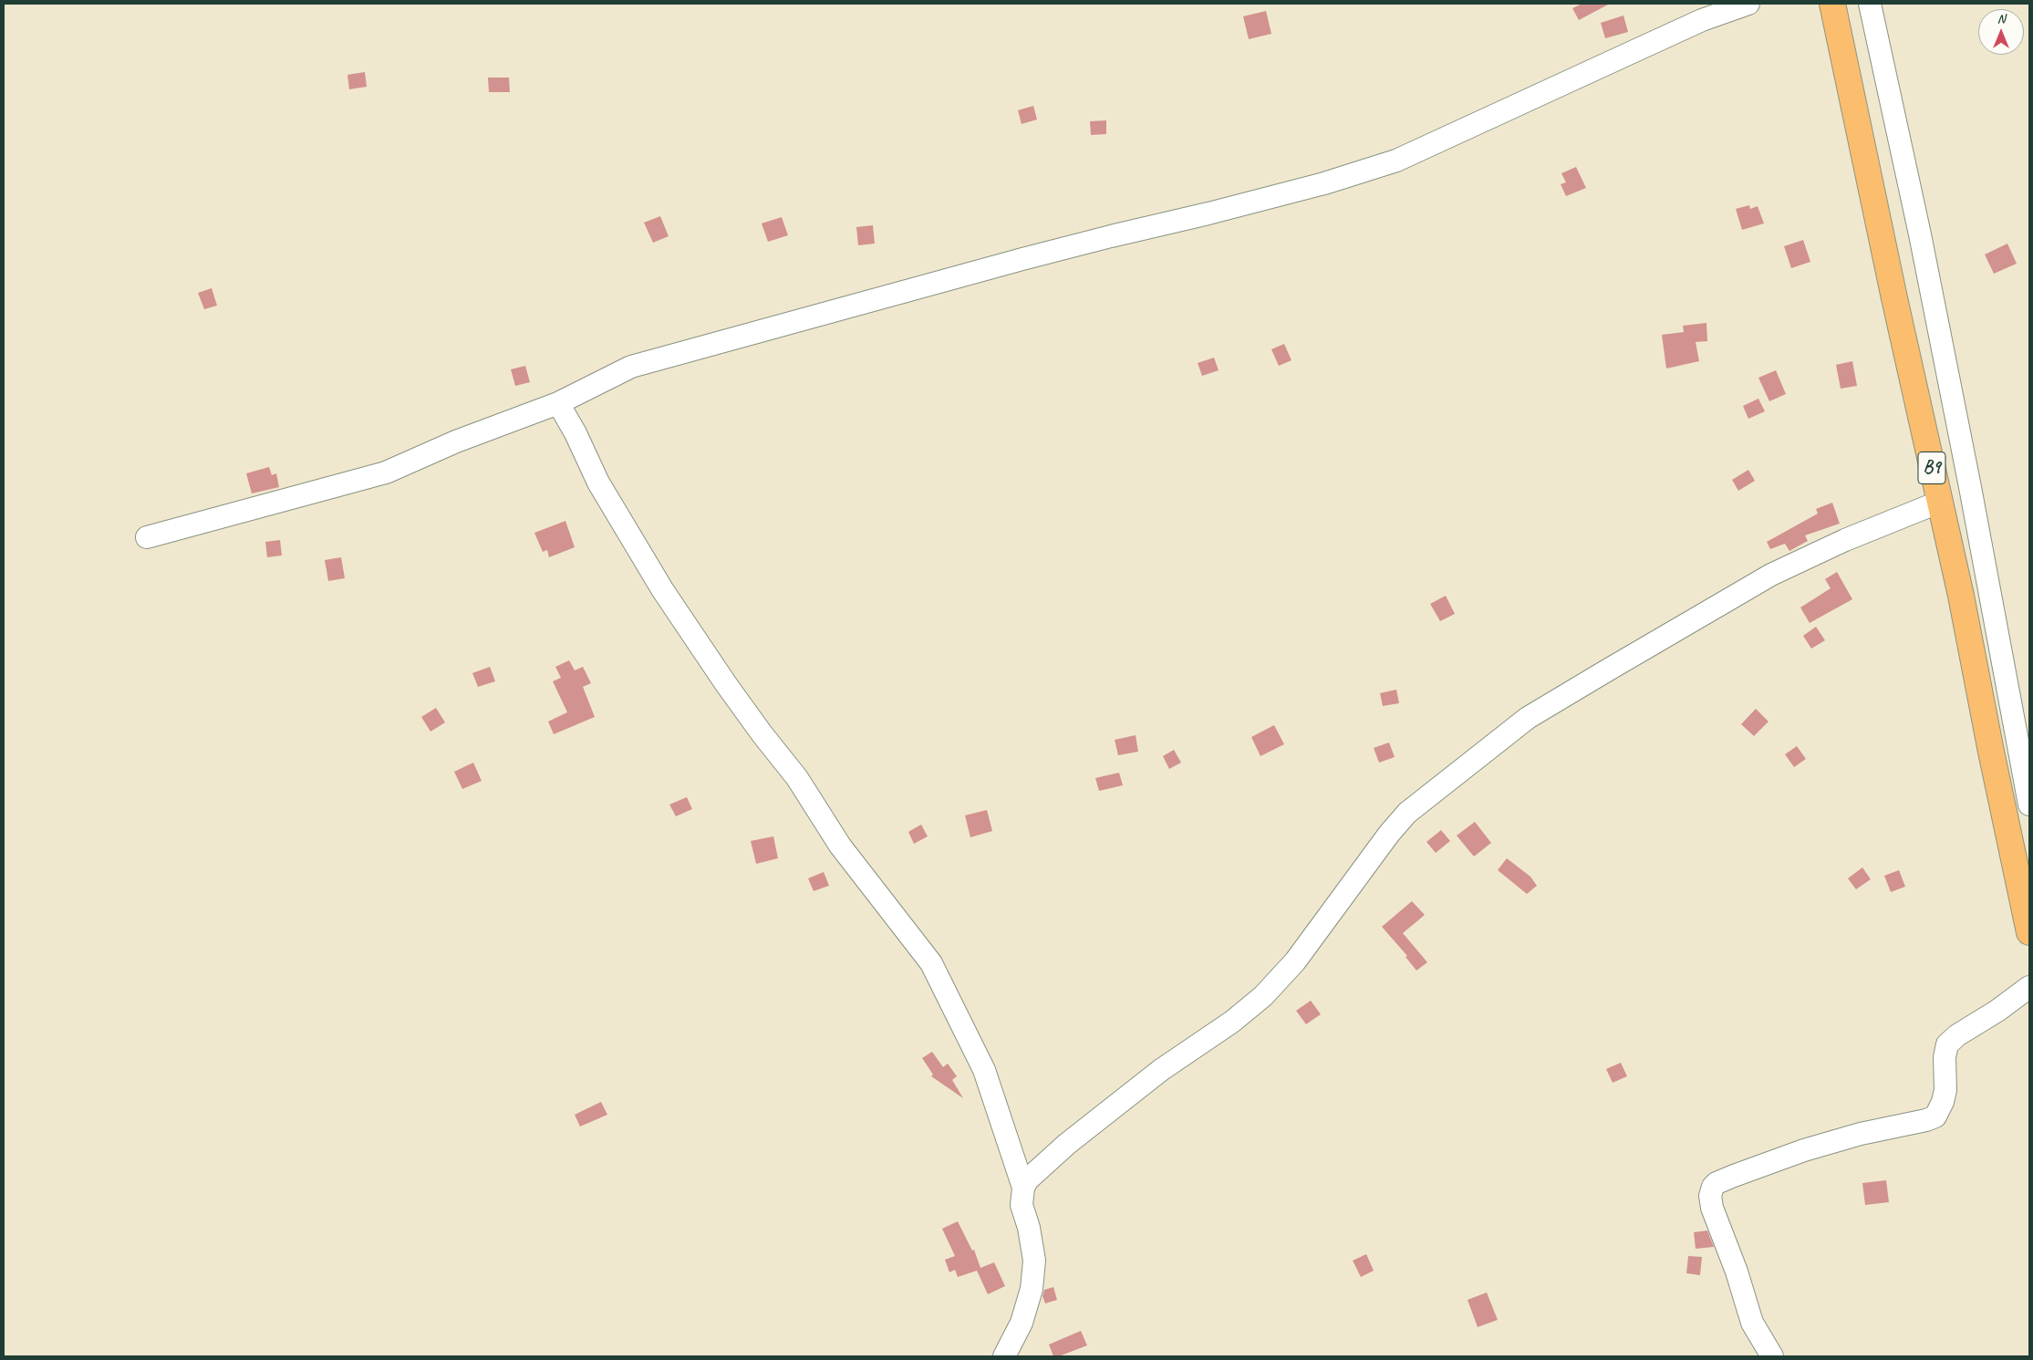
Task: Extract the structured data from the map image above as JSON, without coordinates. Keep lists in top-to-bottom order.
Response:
{
  "streets": {
    "highway": ["B9"]
  },
  "north": "top"
}
